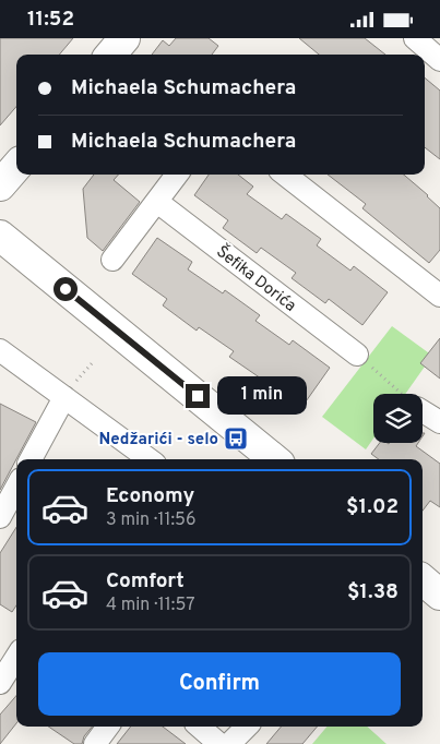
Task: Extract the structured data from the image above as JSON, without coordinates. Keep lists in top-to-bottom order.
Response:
{
  "streets": {
    "street": ["Šefika Dorića"]
  },
  "places": {
    "bus stop": ["Nedžarići - selo"]
  },
  "page": {
    "status": "11:52",
    "banner": ["Michaela Schumachera", "Michaela Schumachera"],
    "bubble": "1 min",
    "list": [
      {
        "name": "Economy",
        "note": "3 min · 11:56",
        "value": "$1.02"
      },
      {
        "name": "Comfort",
        "note": "4 min · 11:57",
        "value": "$1.38"
      }
    ],
    "buttons": "Confirm"
  }
}
